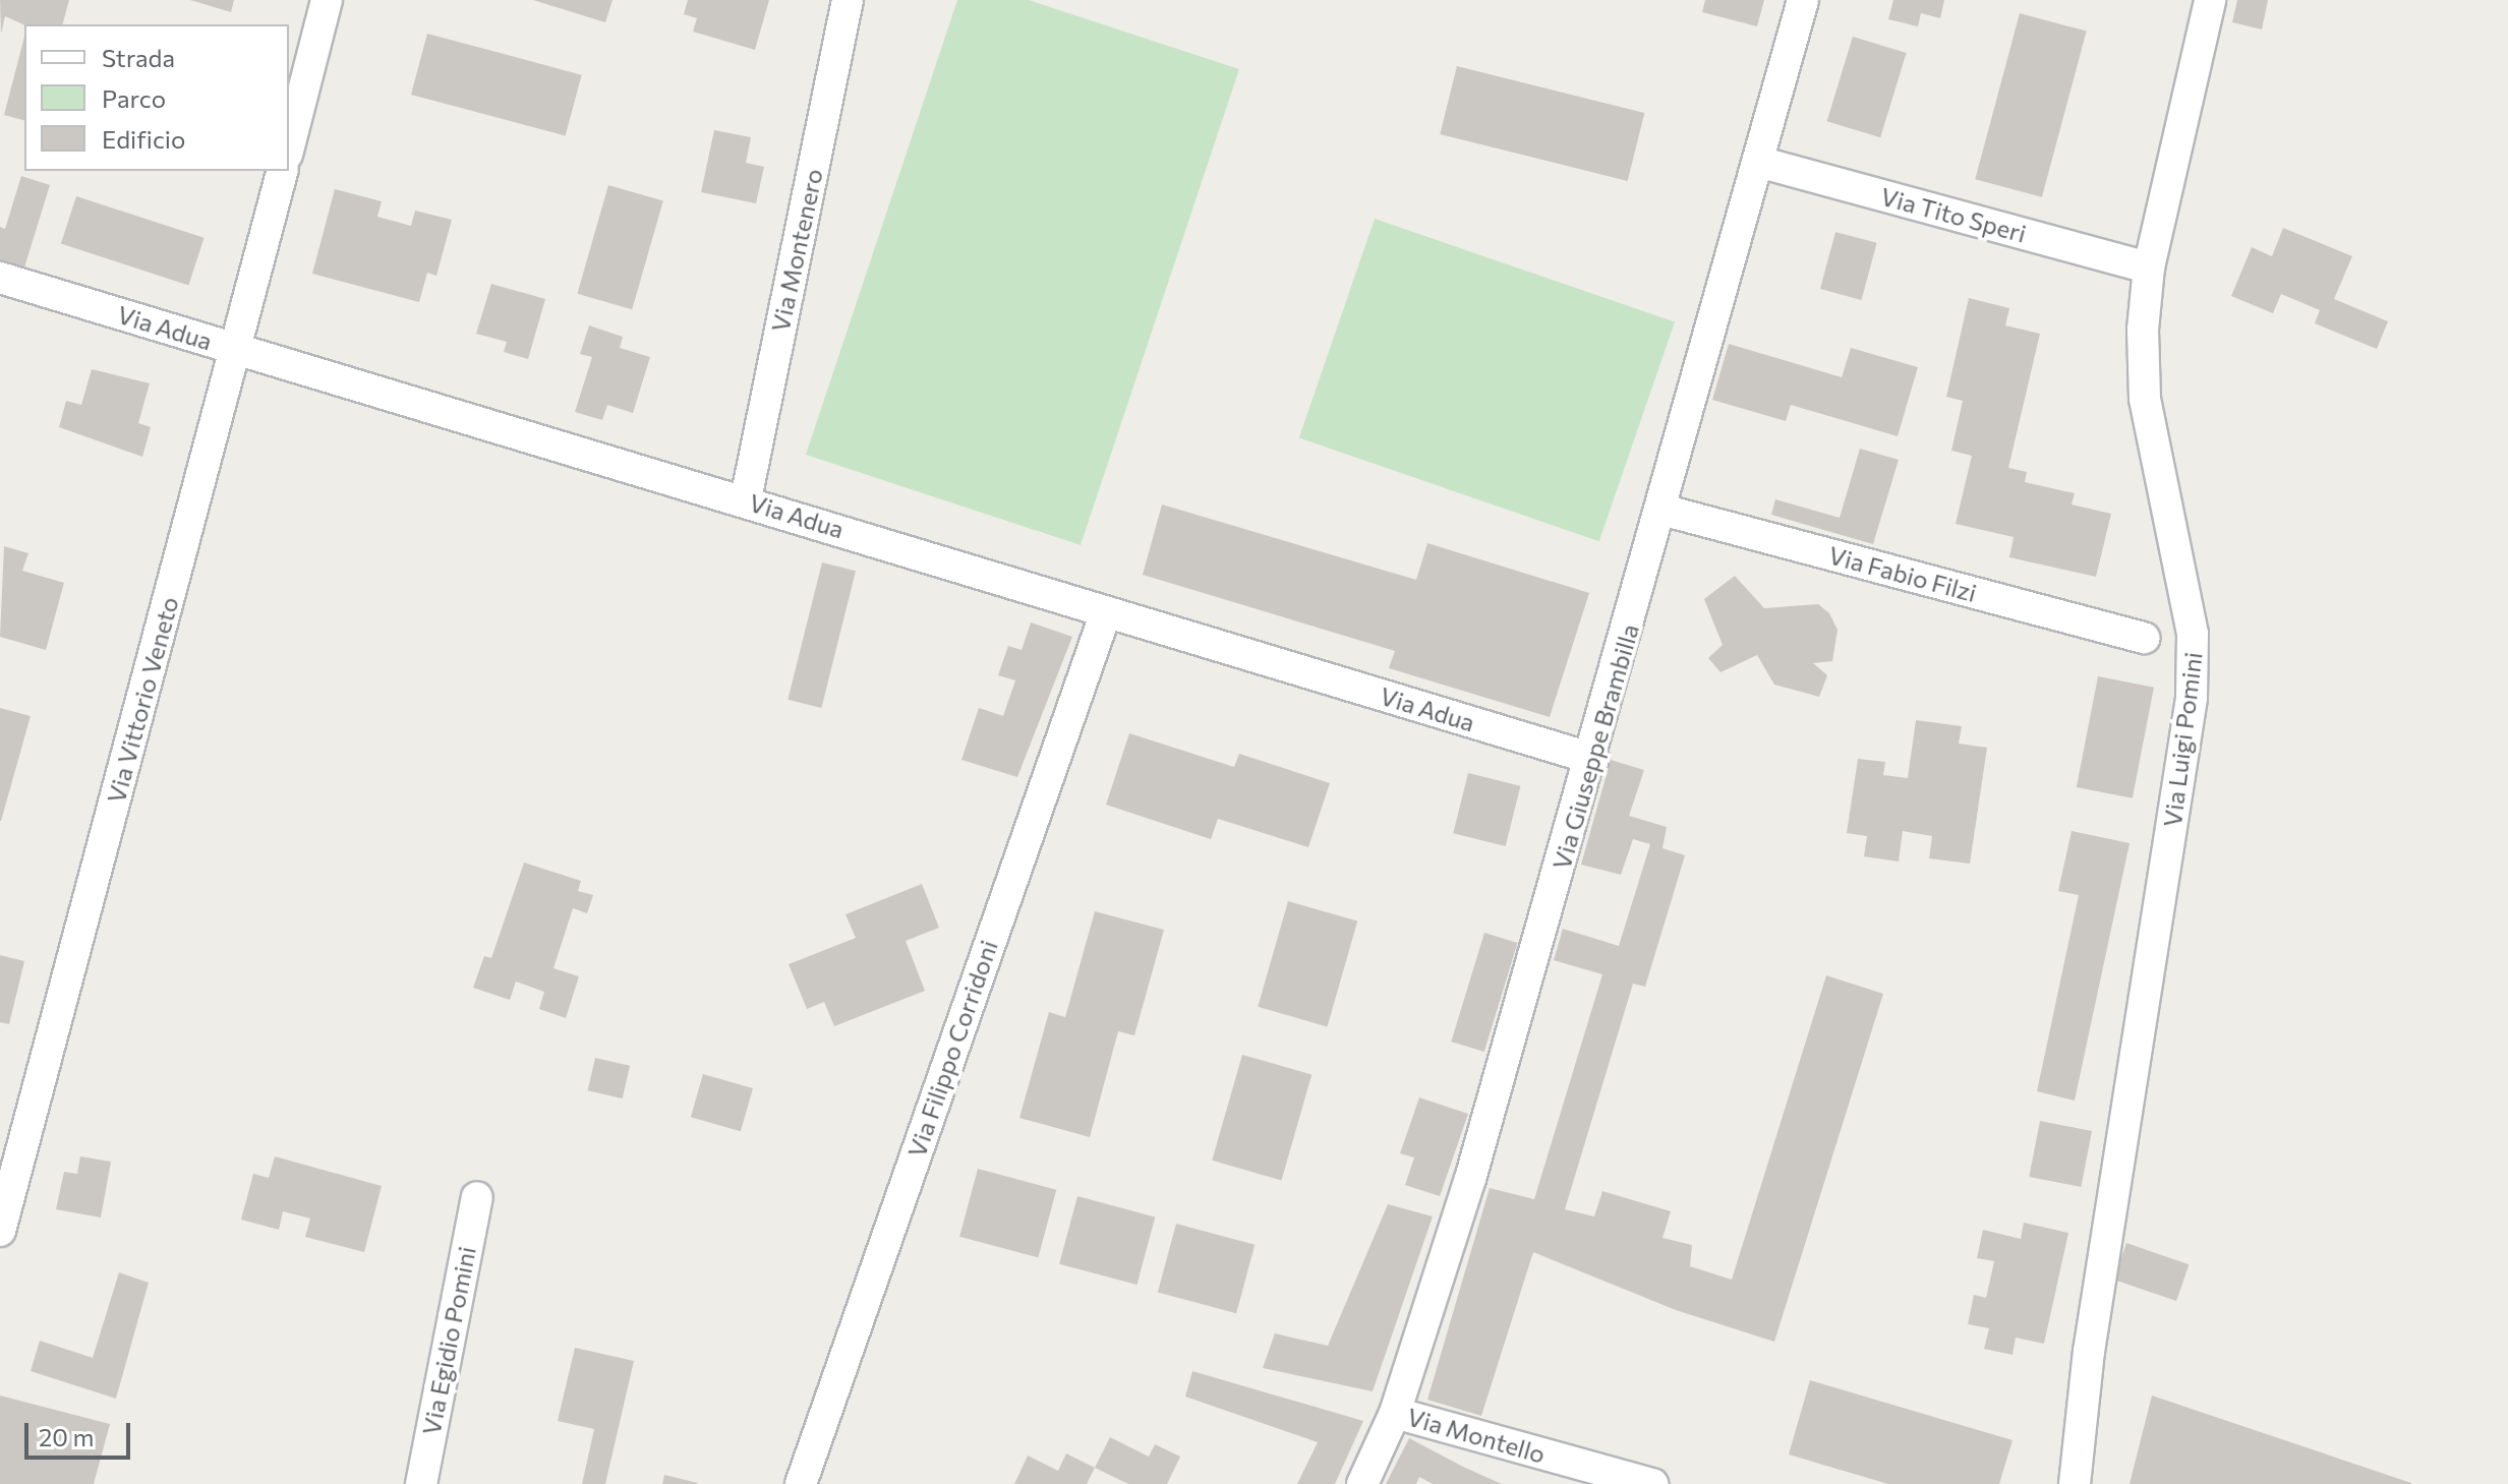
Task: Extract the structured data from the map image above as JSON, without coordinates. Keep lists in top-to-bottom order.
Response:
{
  "streets": {
    "street": [
      "Via Tito Speri",
      "Via Montenero",
      "Via Adua",
      "Via Fabio Filzi",
      "Via Vittorio Veneto",
      "Via Luigi Pomini",
      "Via Giuseppe Brambilla",
      "Via Filippo Corridoni",
      "Via Egidio Pomini",
      "Via Montello"
    ]
  },
  "crossings": [
    ["Via Tito Speri", "Via Luigi Pomini"],
    ["Via Tito Speri", "Via Giuseppe Brambilla"],
    ["Via Montenero", "Via Adua"],
    ["Via Adua", "Via Vittorio Veneto"],
    ["Via Adua", "Via Giuseppe Brambilla"],
    ["Via Adua", "Via Filippo Corridoni"],
    ["Via Fabio Filzi", "Via Giuseppe Brambilla"],
    ["Via Giuseppe Brambilla", "Via Montello"]
  ],
  "legend": ["Strada", "Parco", "Edificio"],
  "scale_bar": "20 m"
}
